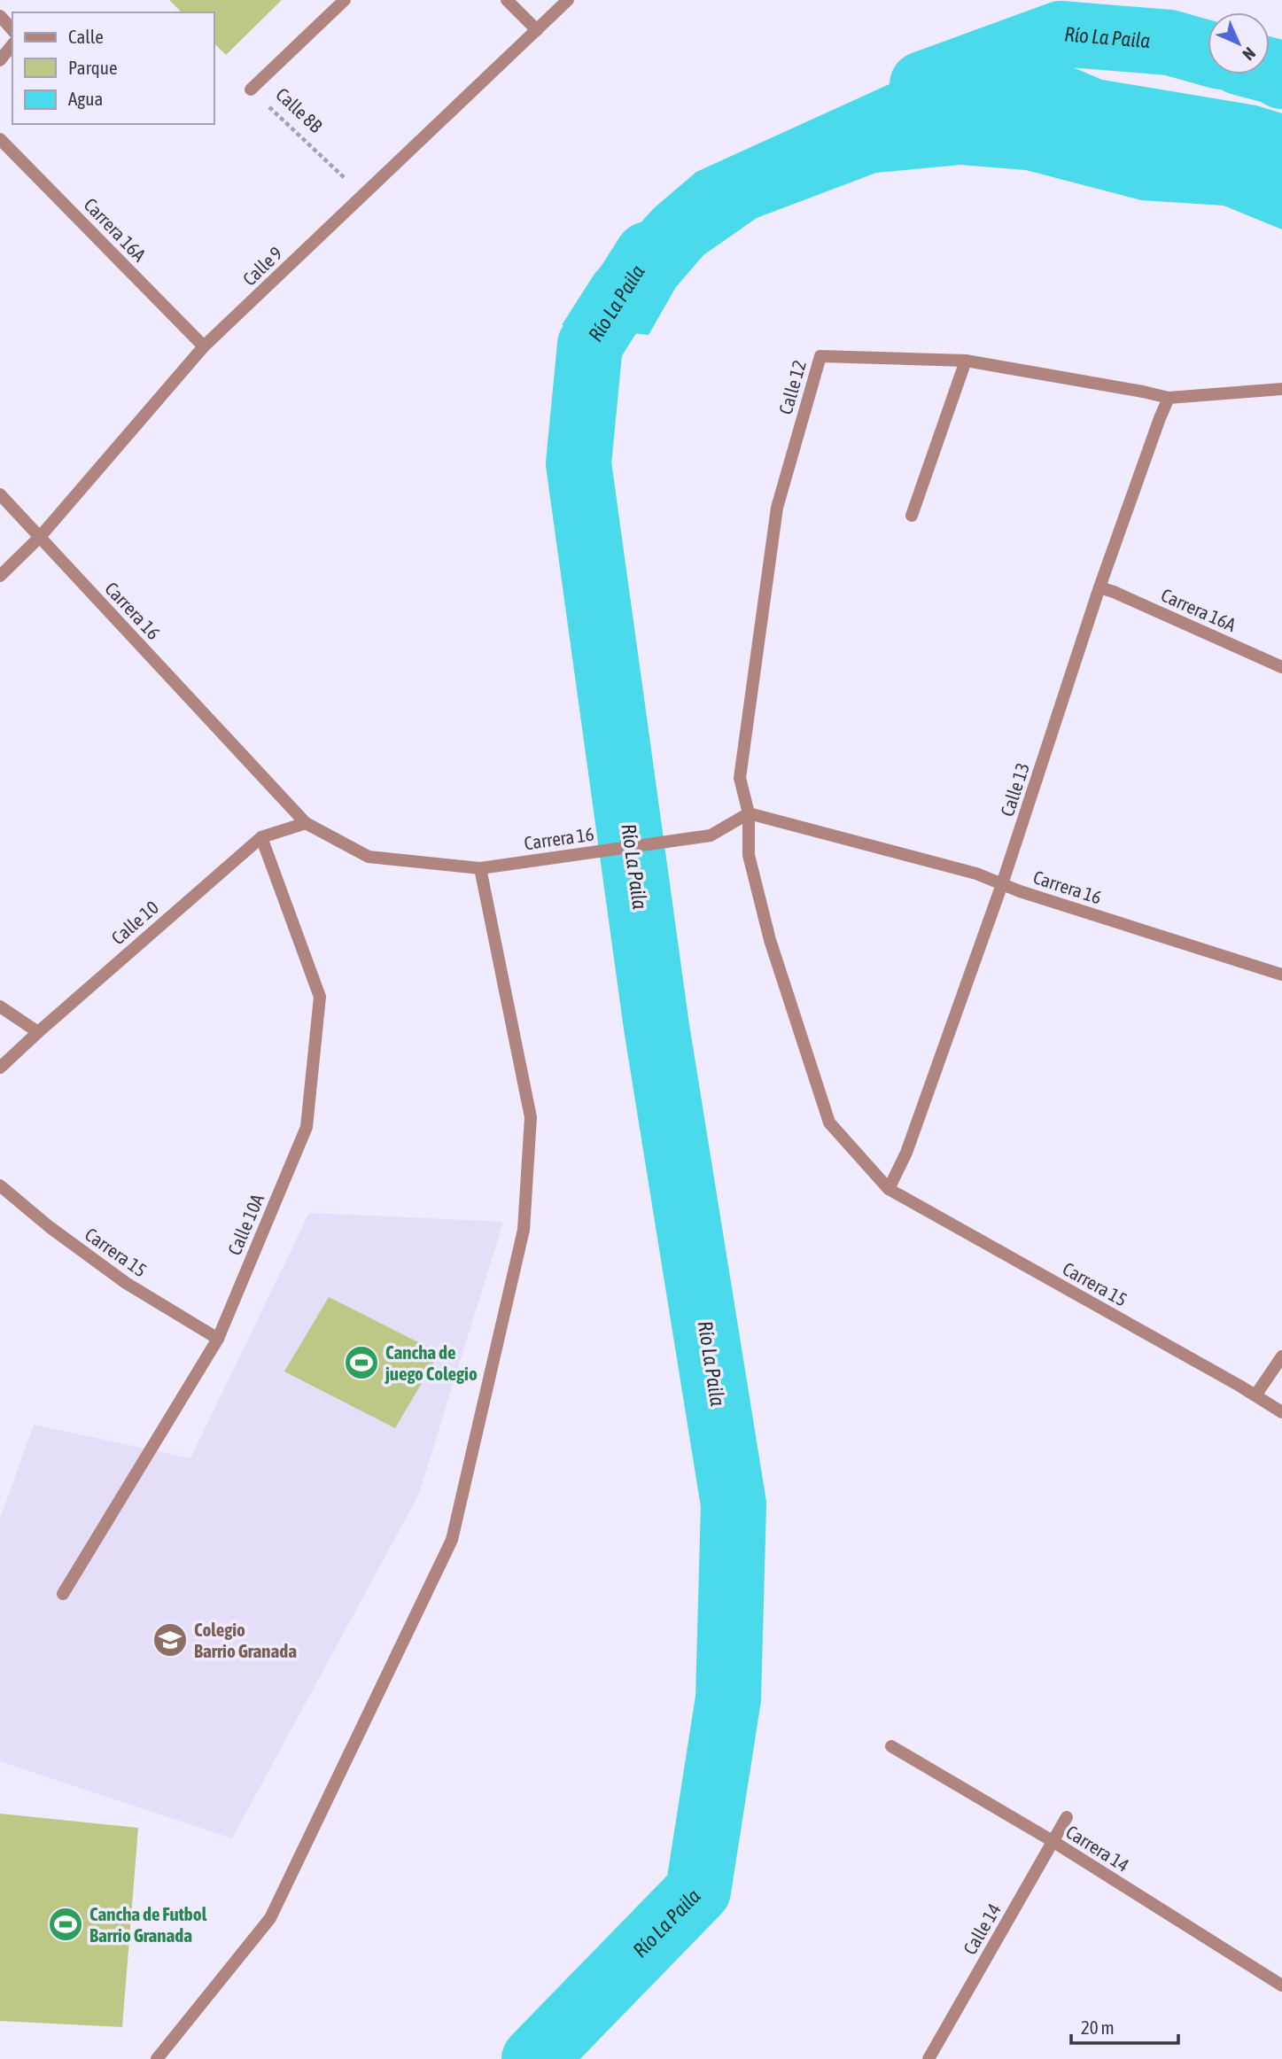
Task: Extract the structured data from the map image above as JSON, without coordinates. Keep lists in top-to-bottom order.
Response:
{
  "streets": {
    "street": [
      "Calle 8B",
      "Carrera 16A",
      "Calle 9",
      "Calle 12",
      "Carrera 16",
      "Calle 13",
      "Calle 10",
      "Calle 10A",
      "Carrera 15",
      "Carrera 14",
      "Calle 14"
    ]
  },
  "crossings": [
    ["Calle 8B", "Calle 9"],
    ["Carrera 16A", "Calle 9"],
    ["Carrera 16A", "Calle 13"],
    ["Calle 9", "Carrera 16"],
    ["Calle 12", "Carrera 16"],
    ["Calle 12", "Calle 13"],
    ["Calle 12", "Carrera 15"],
    ["Carrera 16", "Calle 13"],
    ["Carrera 16", "Calle 10"],
    ["Carrera 16", "Carrera 15"],
    ["Calle 13", "Carrera 15"],
    ["Calle 10", "Calle 10A"],
    ["Calle 10A", "Carrera 15"],
    ["Carrera 14", "Calle 14"]
  ],
  "water": ["Río La Paila"],
  "places": {
    "sports": ["Cancha de juego Colegio", "Cancha de Futbol Barrio Granada"],
    "school or university": ["Colegio Barrio Granada"]
  },
  "legend": ["Calle", "Parque", "Agua"],
  "scale_bar": "20 m",
  "north": "bottom right"
}
